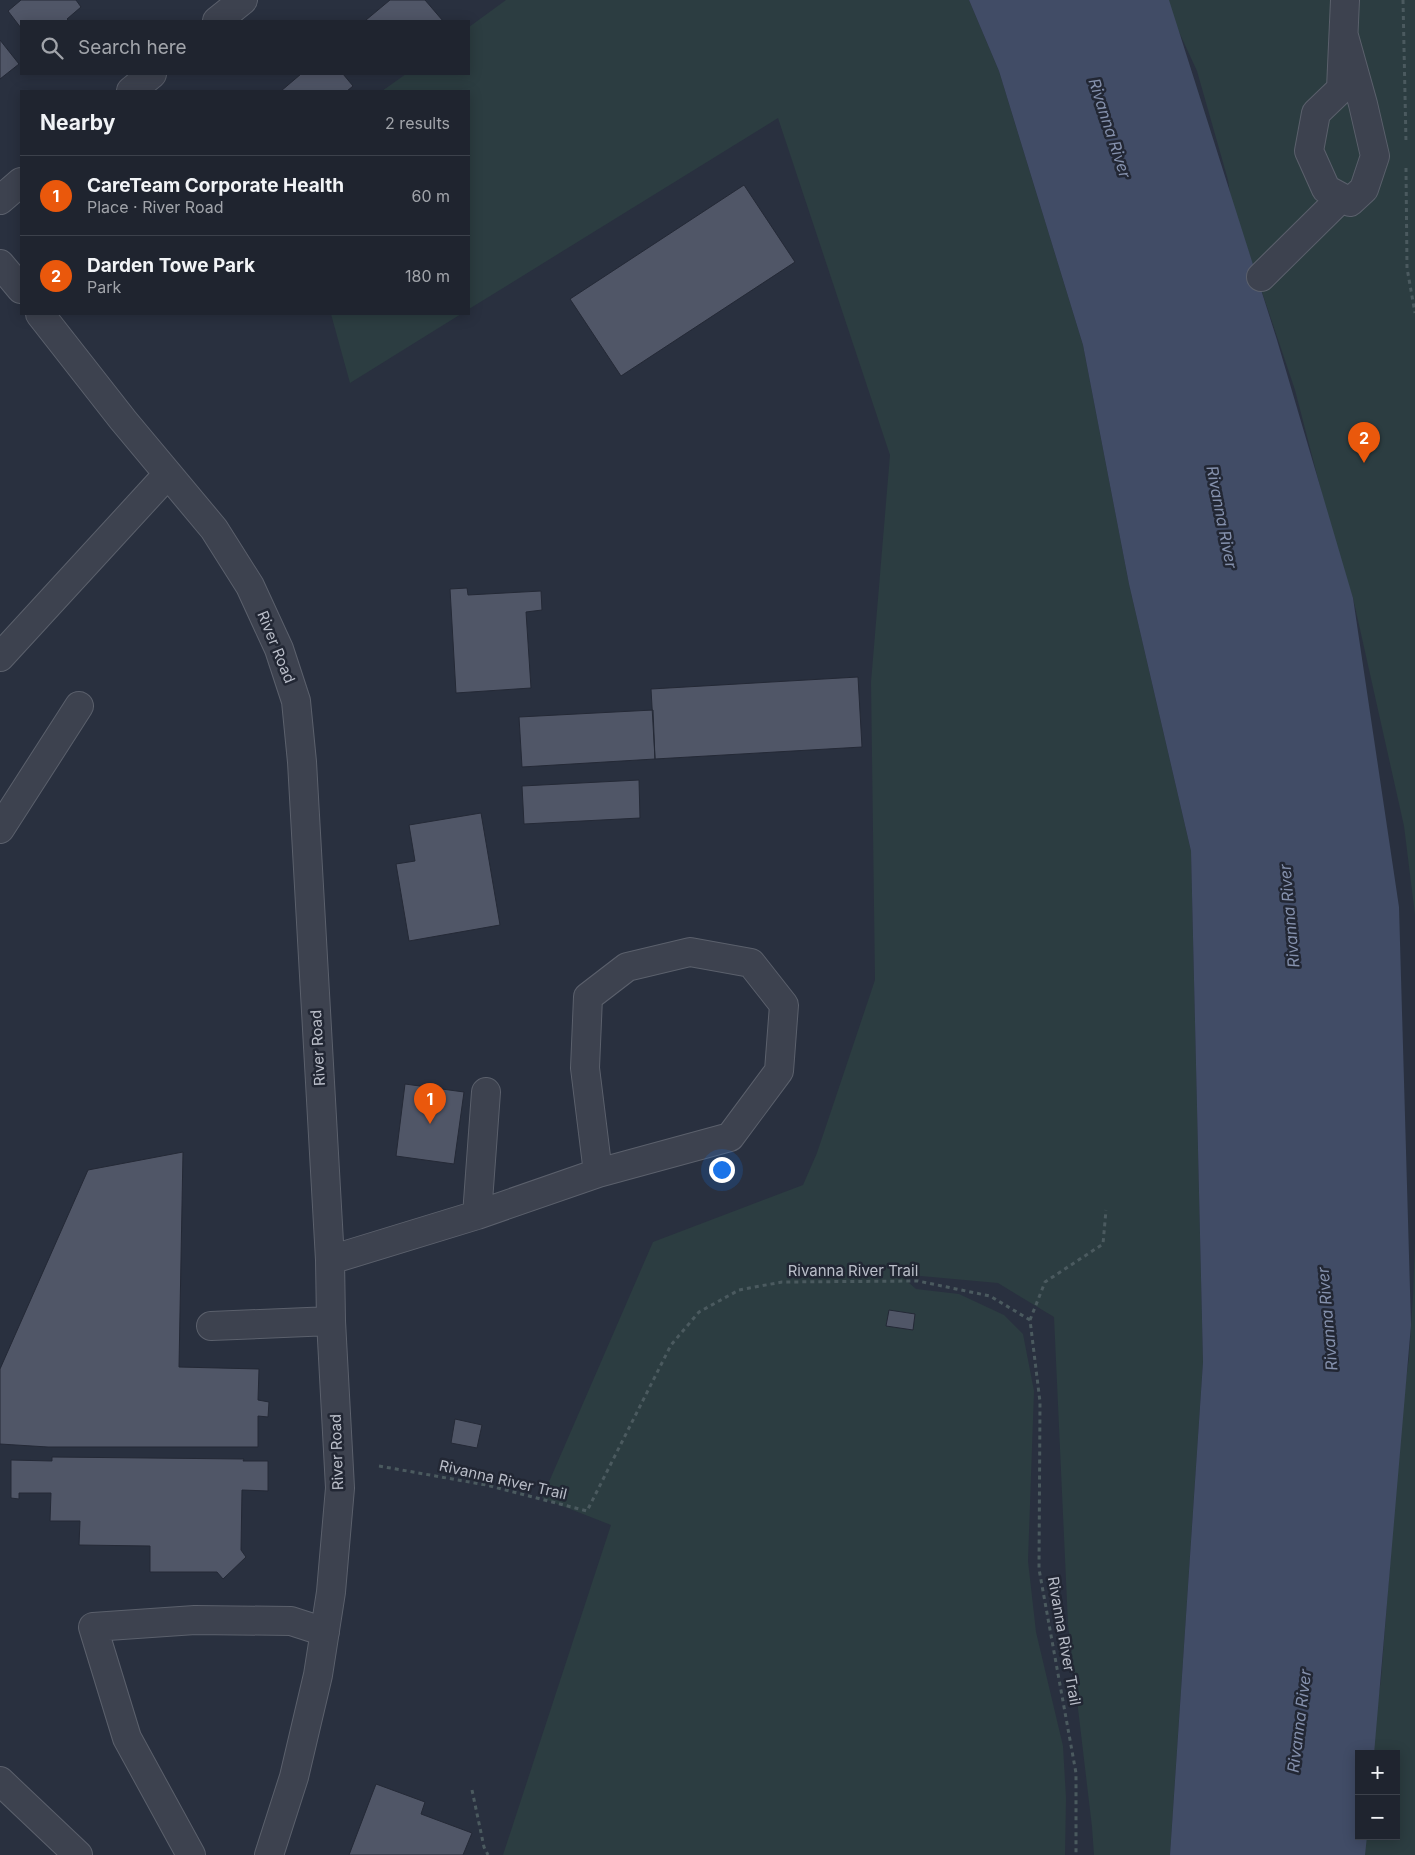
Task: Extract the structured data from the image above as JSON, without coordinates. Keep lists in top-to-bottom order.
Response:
{
  "streets": {
    "street": ["River Road"],
    "path": ["Rivanna River Trail"]
  },
  "water": ["Rivanna River"],
  "page": {
    "search": "Search here",
    "heading": ["Nearby", "2 results"],
    "list": [
      {
        "mark": "1",
        "name": "CareTeam Corporate Health",
        "note": "Place · River Road",
        "value": "60 m"
      },
      {
        "mark": "2",
        "name": "Darden Towe Park",
        "note": "Park",
        "value": "180 m"
      }
    ],
    "pins": ["2", "1"],
    "map_buttons": ["+", "−"]
  }
}
